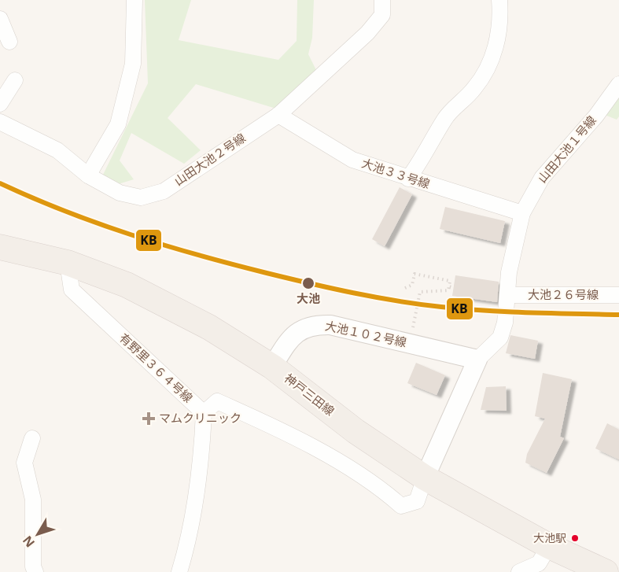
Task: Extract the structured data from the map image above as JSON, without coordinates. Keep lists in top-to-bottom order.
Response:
{
  "streets": {
    "main road": ["神戸三田線"],
    "street": [
      "山田大池１号線",
      "山田大池２号線",
      "大池３３号線",
      "大池２６号線",
      "大池１０２号線",
      "有野里３６４号線"
    ]
  },
  "crossings": [
    ["山田大池１号線", "大池３３号線"],
    ["山田大池１号線", "大池２６号線"],
    ["山田大池１号線", "大池１０２号線"],
    ["山田大池１号線", "神戸三田線"],
    ["山田大池２号線", "大池３３号線"],
    ["大池１０２号線", "神戸三田線"],
    ["有野里３６４号線", "神戸三田線"]
  ],
  "places": {
    "other": ["大池", "大池駅"],
    "health": ["マムクリニック"]
  },
  "lines": ["transit line KB"],
  "north": "bottom left"
}
